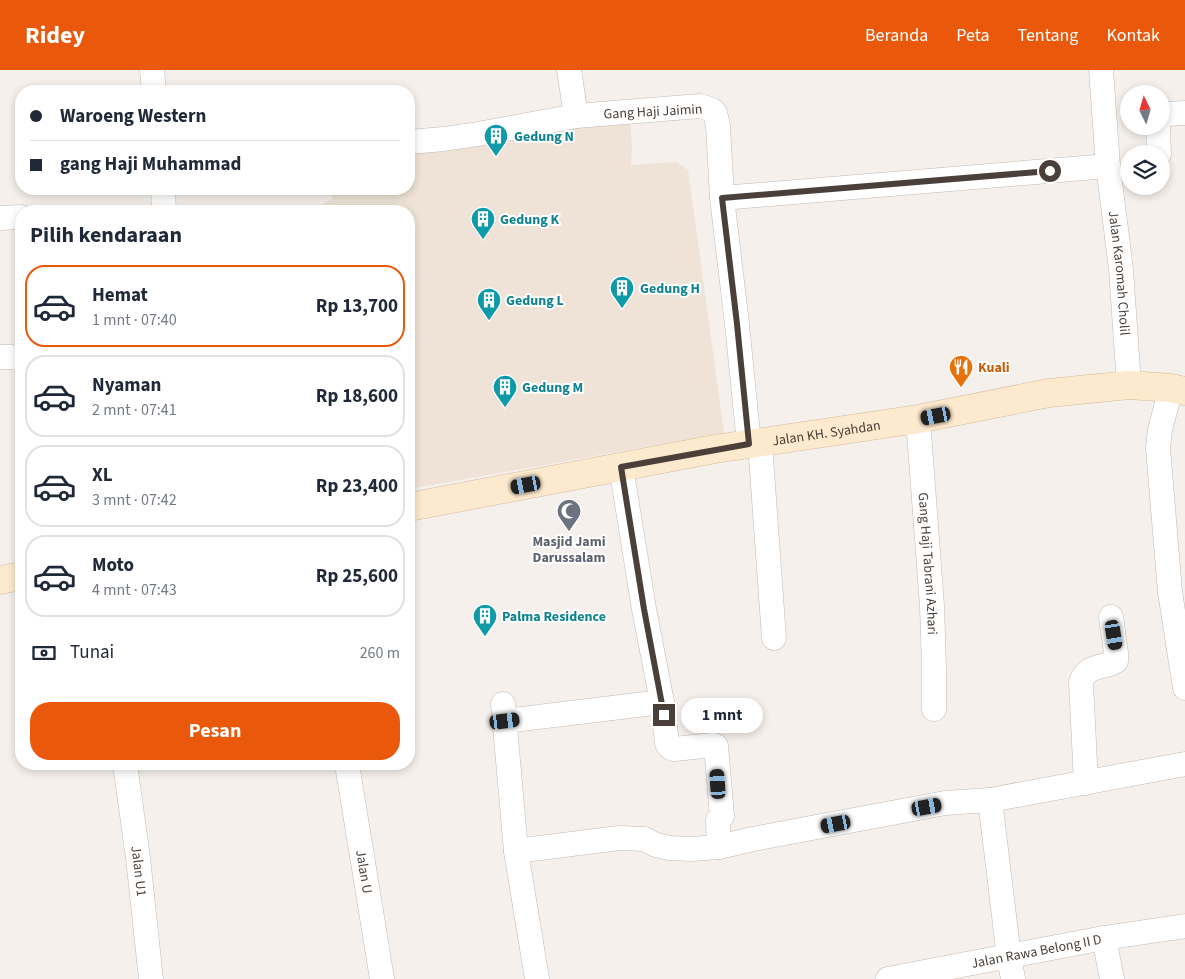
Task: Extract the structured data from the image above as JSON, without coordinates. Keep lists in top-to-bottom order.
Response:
{
  "streets": {
    "street": [
      "Gang Haji Jaimin",
      "Jalan Karomah Cholil",
      "Jalan KH. Syahdan",
      "Gang Haji Tabrani Azhari",
      "Jalan U1",
      "Jalan U",
      "Jalan Rawa Belong II D"
    ]
  },
  "crossings": [
    ["Gang Haji Jaimin", "Jalan KH. Syahdan"],
    ["Jalan Karomah Cholil", "Jalan KH. Syahdan"],
    ["Jalan KH. Syahdan", "Gang Haji Tabrani Azhari"]
  ],
  "places": {
    "building": [
      "Gedung N",
      "Gedung K",
      "Gedung H",
      "Gedung L",
      "Gedung M",
      "Palma Residence"
    ],
    "restaurant": ["Kuali"],
    "mosque": ["Masjid Jami Darussalam"]
  },
  "north": "top",
  "page": {
    "header": "Ridey",
    "nav": [
      "Beranda",
      "Peta",
      "Tentang",
      "Kontak"
    ],
    "banner": ["Waroeng Western", "gang Haji Muhammad"],
    "heading": "Pilih kendaraan",
    "list": [
      {
        "name": "Hemat",
        "note": "1 mnt · 07:40",
        "value": "Rp 13,700"
      },
      {
        "name": "Nyaman",
        "note": "2 mnt · 07:41",
        "value": "Rp 18,600"
      },
      {
        "name": "XL",
        "note": "3 mnt · 07:42",
        "value": "Rp 23,400"
      },
      {
        "name": "Moto",
        "note": "4 mnt · 07:43",
        "value": "Rp 25,600"
      }
    ],
    "pay": ["Tunai", "260 m"],
    "buttons": "Pesan",
    "bubble": "1 mnt"
  }
}
